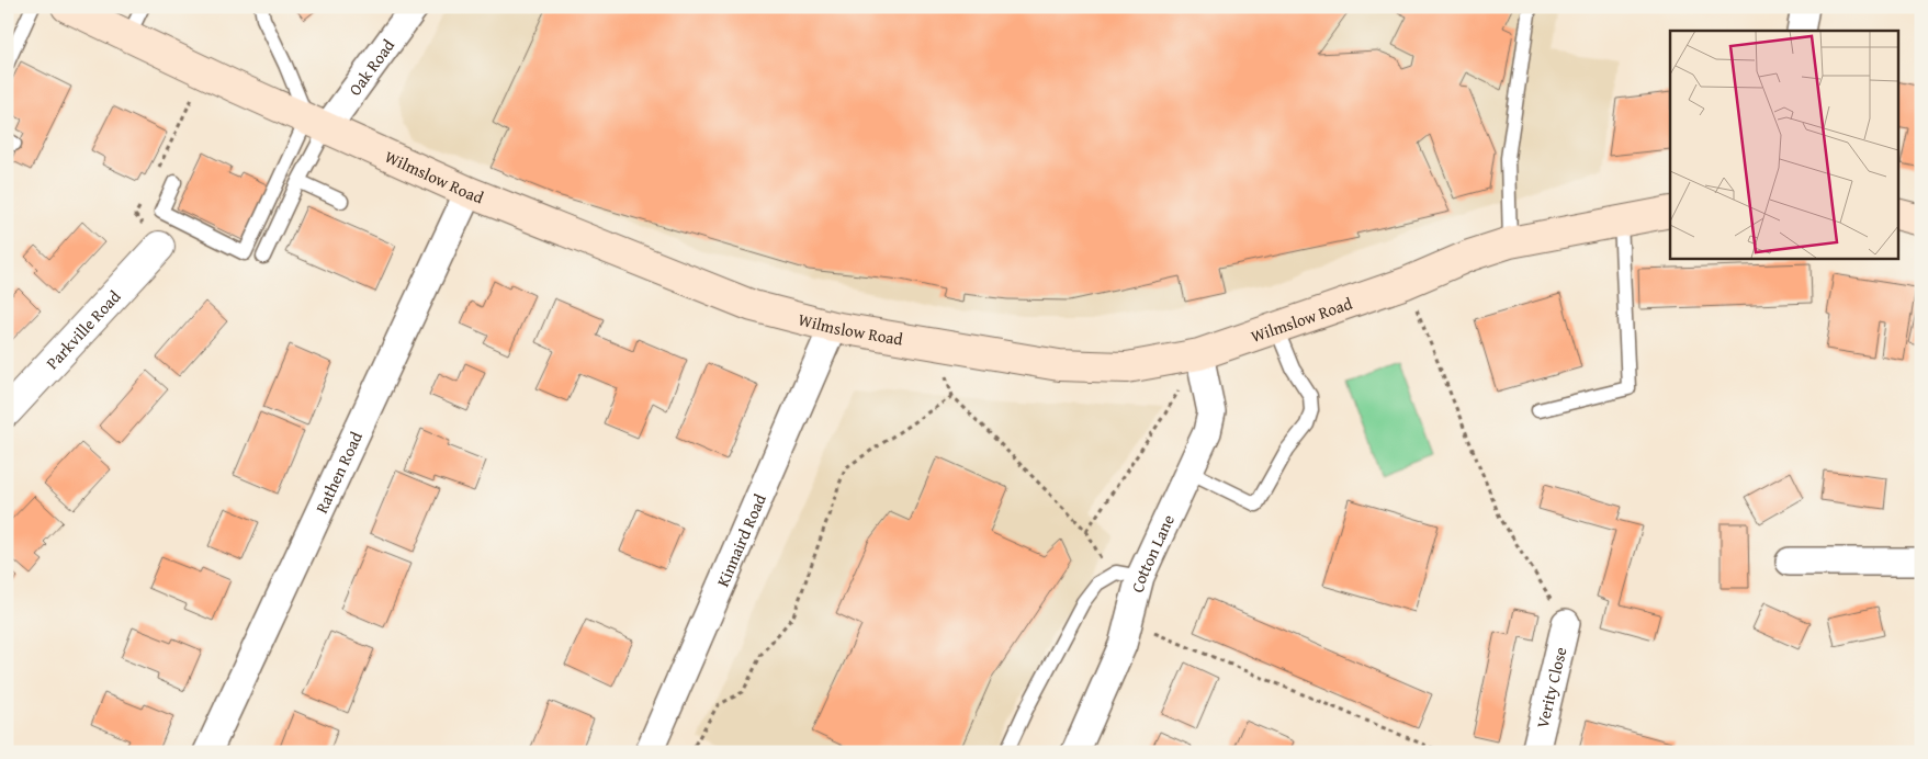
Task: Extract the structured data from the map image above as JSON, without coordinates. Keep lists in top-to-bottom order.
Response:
{
  "streets": {
    "main road": ["Wilmslow Road"],
    "street": [
      "Oak Road",
      "Parkville Road",
      "Rathen Road",
      "Kinnaird Road",
      "Cotton Lane",
      "Verity Close"
    ]
  },
  "crossings": [
    ["Oak Road", "Wilmslow Road"],
    ["Wilmslow Road", "Rathen Road"],
    ["Wilmslow Road", "Kinnaird Road"],
    ["Wilmslow Road", "Cotton Lane"]
  ]
}
